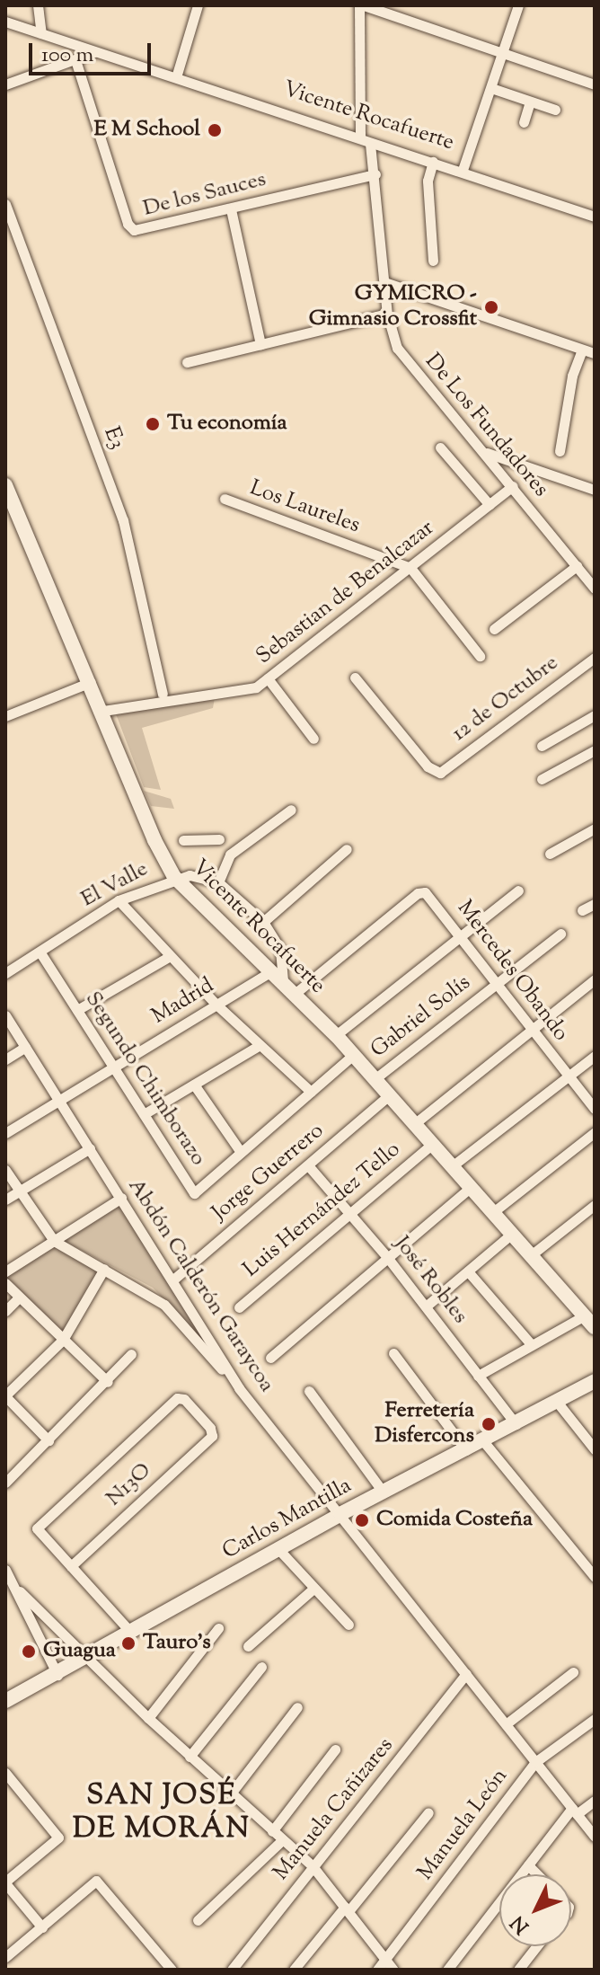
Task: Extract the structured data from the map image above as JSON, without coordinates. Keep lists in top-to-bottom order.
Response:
{
  "streets": {
    "street": [
      "Vicente Rocafuerte",
      "De los Sauces",
      "De Los Fundadores",
      "E3",
      "Los Laureles",
      "Sebastian de Benalcazar",
      "12 de Octubre",
      "El Valle",
      "Mercedes Obando",
      "Madrid",
      "Gabriel Solís",
      "Segundo Chimborazo",
      "Jorge Guerrero",
      "Luis Hernández Tello",
      "José Robles",
      "Abdón Calderón Garaycoa",
      "N13O",
      "Carlos Mantilla",
      "Manuela Cañizares",
      "Manuela León"
    ]
  },
  "crossings": [
    ["Vicente Rocafuerte", "De Los Fundadores"],
    ["Vicente Rocafuerte", "Sebastian de Benalcazar"],
    ["Vicente Rocafuerte", "El Valle"],
    ["Vicente Rocafuerte", "Mercedes Obando"],
    ["Vicente Rocafuerte", "Madrid"],
    ["Vicente Rocafuerte", "Gabriel Solís"],
    ["Vicente Rocafuerte", "Segundo Chimborazo"],
    ["Vicente Rocafuerte", "Jorge Guerrero"],
    ["Vicente Rocafuerte", "Luis Hernández Tello"],
    ["De los Sauces", "De Los Fundadores"],
    ["De Los Fundadores", "Sebastian de Benalcazar"],
    ["Los Laureles", "Sebastian de Benalcazar"],
    ["El Valle", "Segundo Chimborazo"],
    ["Mercedes Obando", "Gabriel Solís"],
    ["Madrid", "Segundo Chimborazo"],
    ["Madrid", "Abdón Calderón Garaycoa"],
    ["Jorge Guerrero", "José Robles"],
    ["Jorge Guerrero", "Abdón Calderón Garaycoa"],
    ["Luis Hernández Tello", "José Robles"],
    ["José Robles", "Carlos Mantilla"],
    ["Abdón Calderón Garaycoa", "Carlos Mantilla"],
    ["Abdón Calderón Garaycoa", "Manuela Cañizares"],
    ["Abdón Calderón Garaycoa", "Manuela León"]
  ],
  "districts": ["SAN JOSÉ DE MORÁN"],
  "places": [
    "E M School",
    "GYMICRO - Gimnasio Crossfit",
    "Tu economía",
    "Ferretería Disfercons",
    "Comida Costeña",
    "Tauro's",
    "Guagua"
  ],
  "scale_bar": "100 m",
  "north": "bottom left"
}
